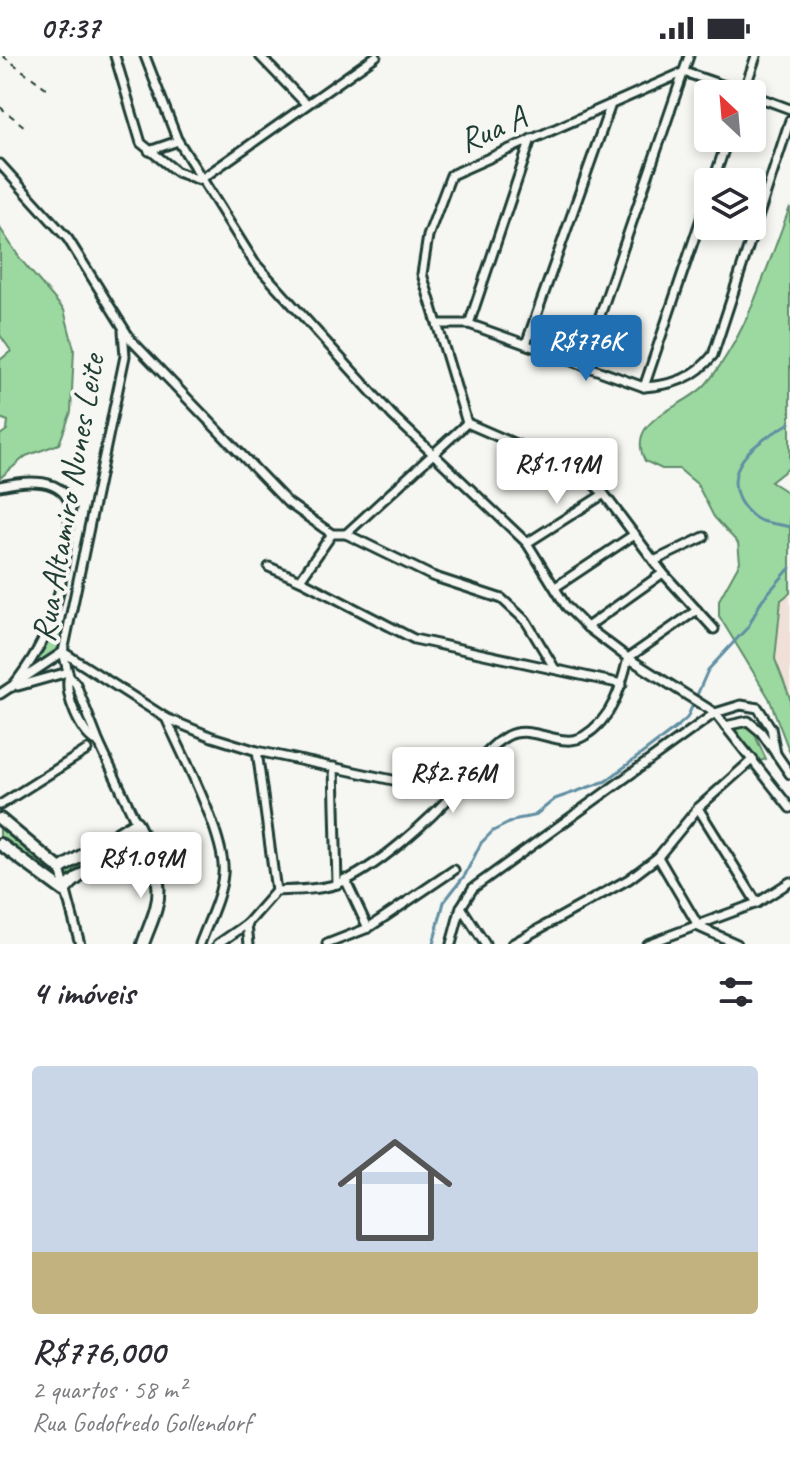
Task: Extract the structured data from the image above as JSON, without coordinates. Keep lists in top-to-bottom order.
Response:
{
  "streets": {
    "main road": ["Rua Altamiro Nunes Leite"],
    "street": ["Rua A"]
  },
  "north": "top left",
  "page": {
    "status": "07:37",
    "price": [
      "R$776K",
      "R$1.19M",
      "R$2.76M",
      "R$1.09M"
    ],
    "heading": "4 imóveis",
    "list": [
      {
        "name": "R$776,000",
        "note": "2 quartos · 58 m² · Rua Godofredo Gollendorf"
      }
    ]
  }
}
